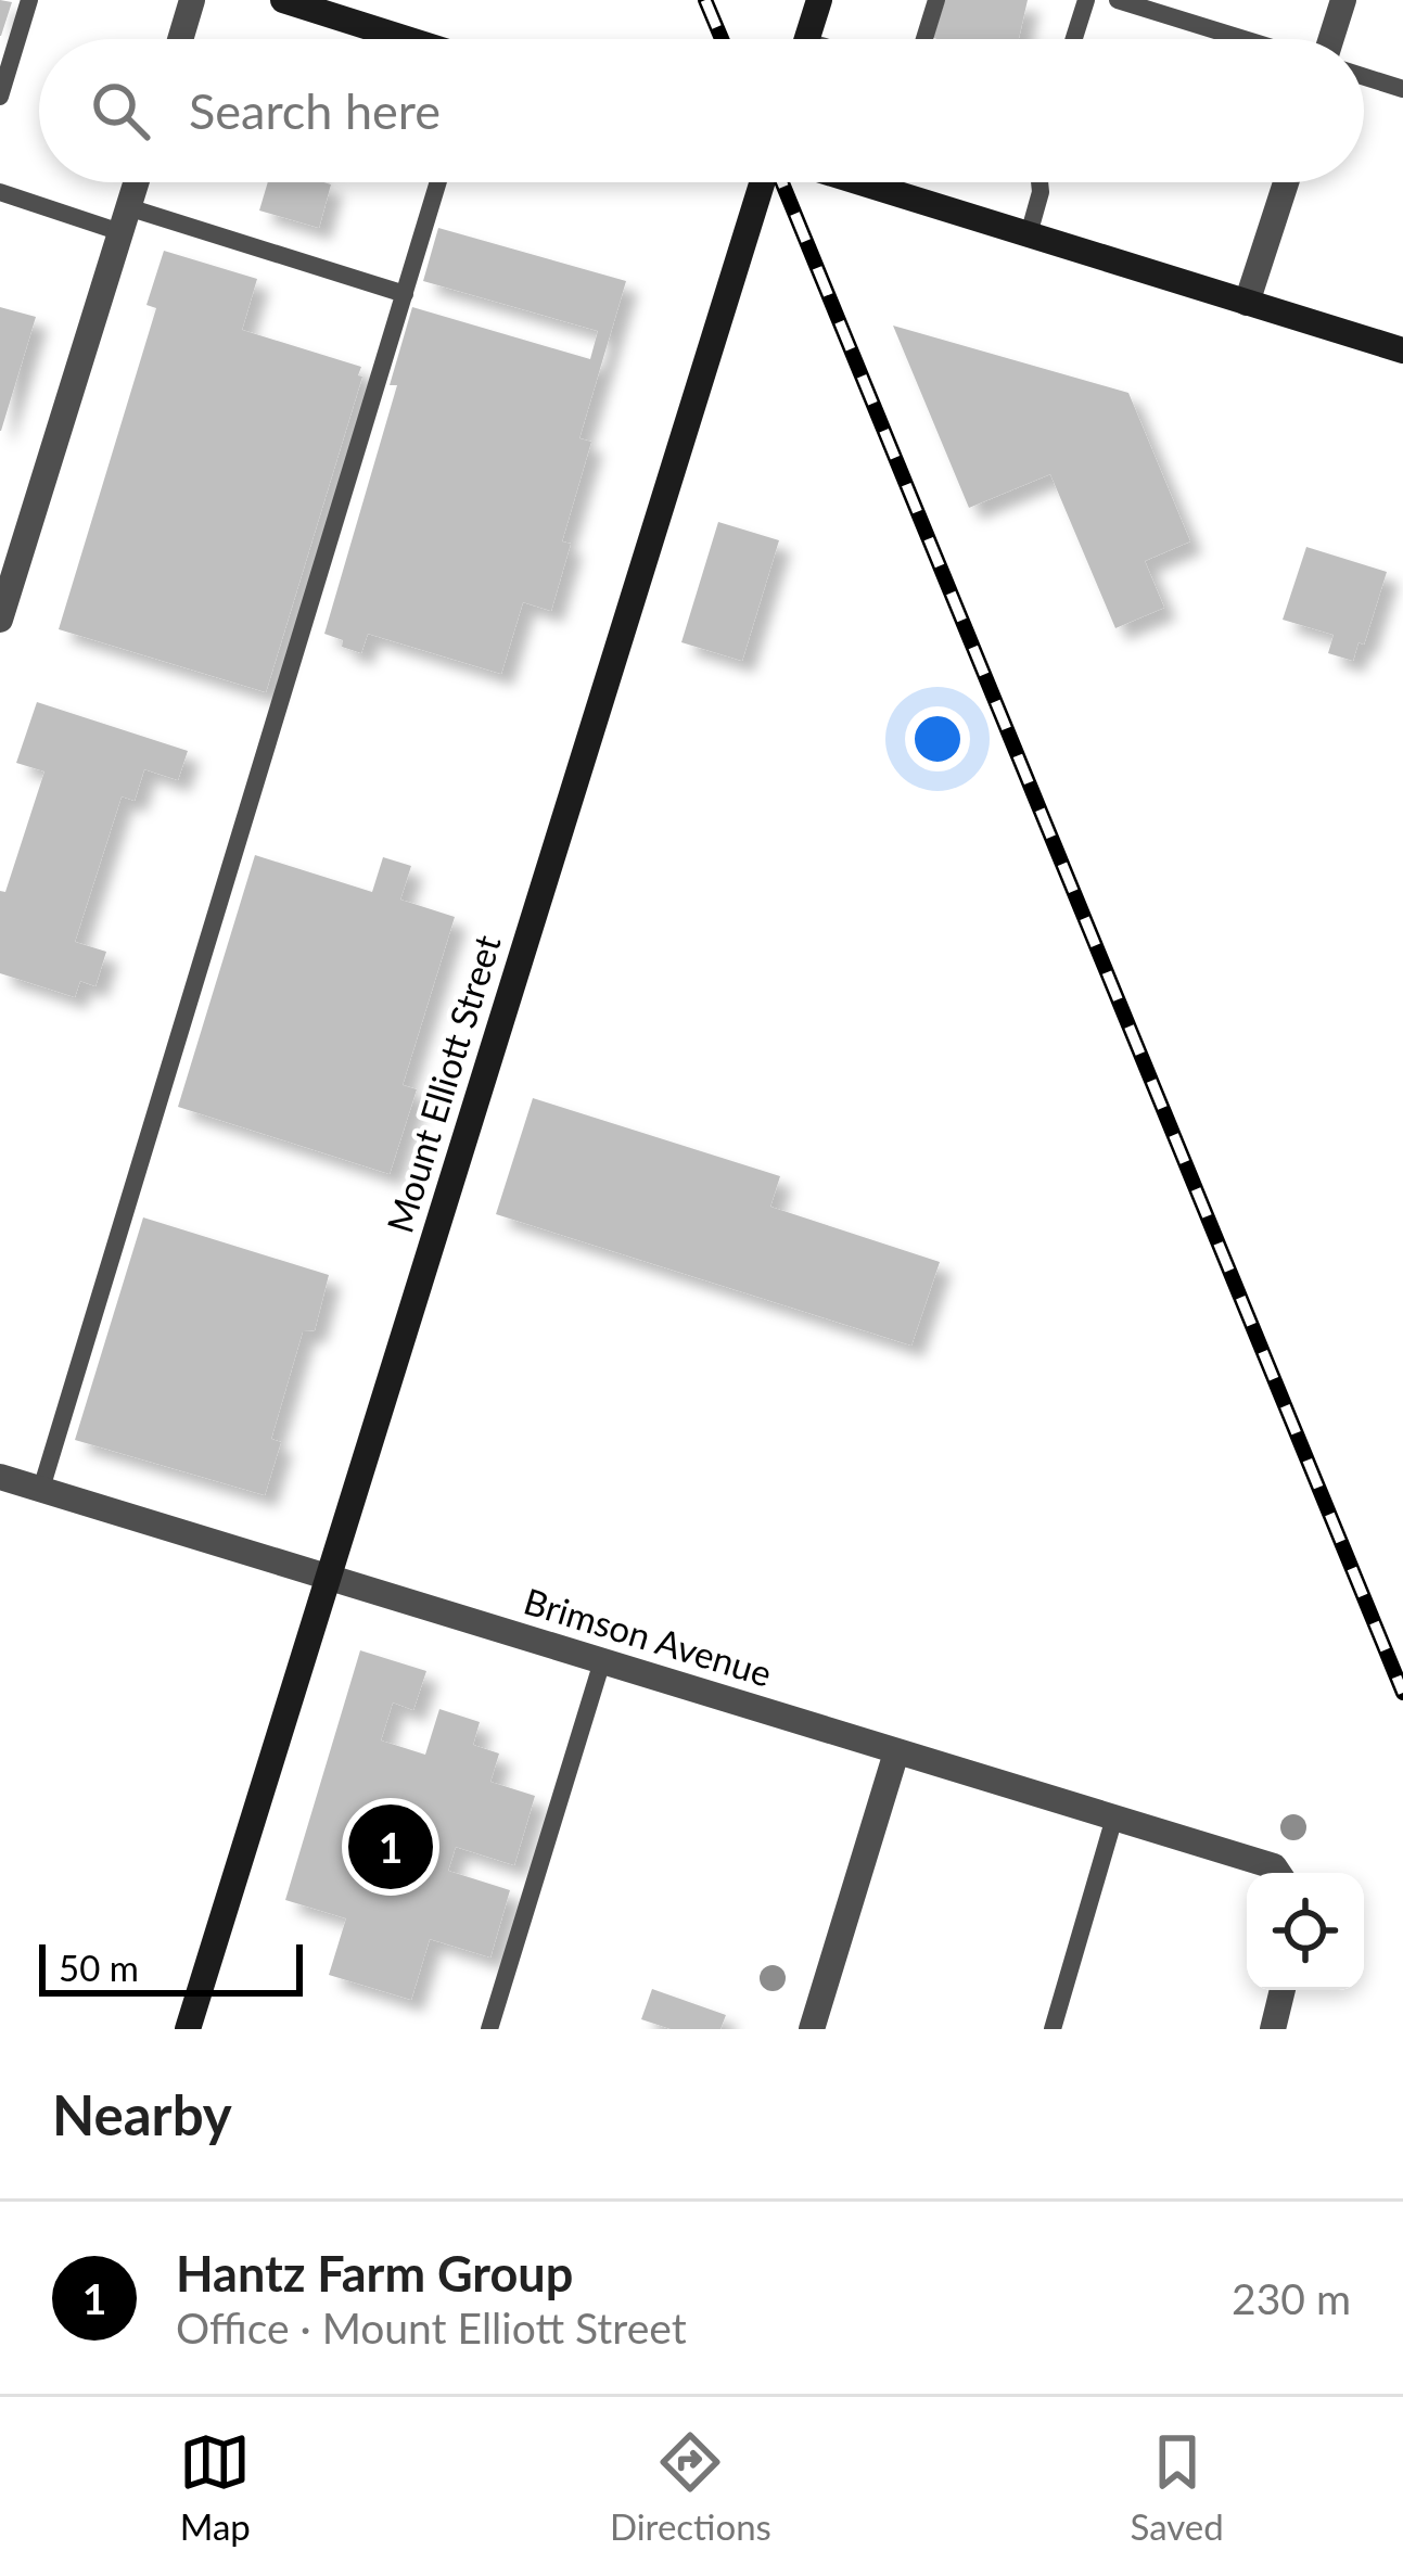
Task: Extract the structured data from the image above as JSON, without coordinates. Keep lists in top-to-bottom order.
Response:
{
  "streets": {
    "street": ["Mount Elliott Street", "Brimson Avenue"]
  },
  "crossings": [
    ["Mount Elliott Street", "Brimson Avenue"]
  ],
  "scale_bar": "50 m",
  "page": {
    "search": "Search here",
    "pins": "1",
    "scale": "50 m",
    "heading": "Nearby",
    "list": [
      {
        "mark": "1",
        "name": "Hantz Farm Group",
        "note": "Office · Mount Elliott Street",
        "value": "230 m"
      }
    ],
    "nav": ["Map", "Directions", "Saved"]
  }
}
